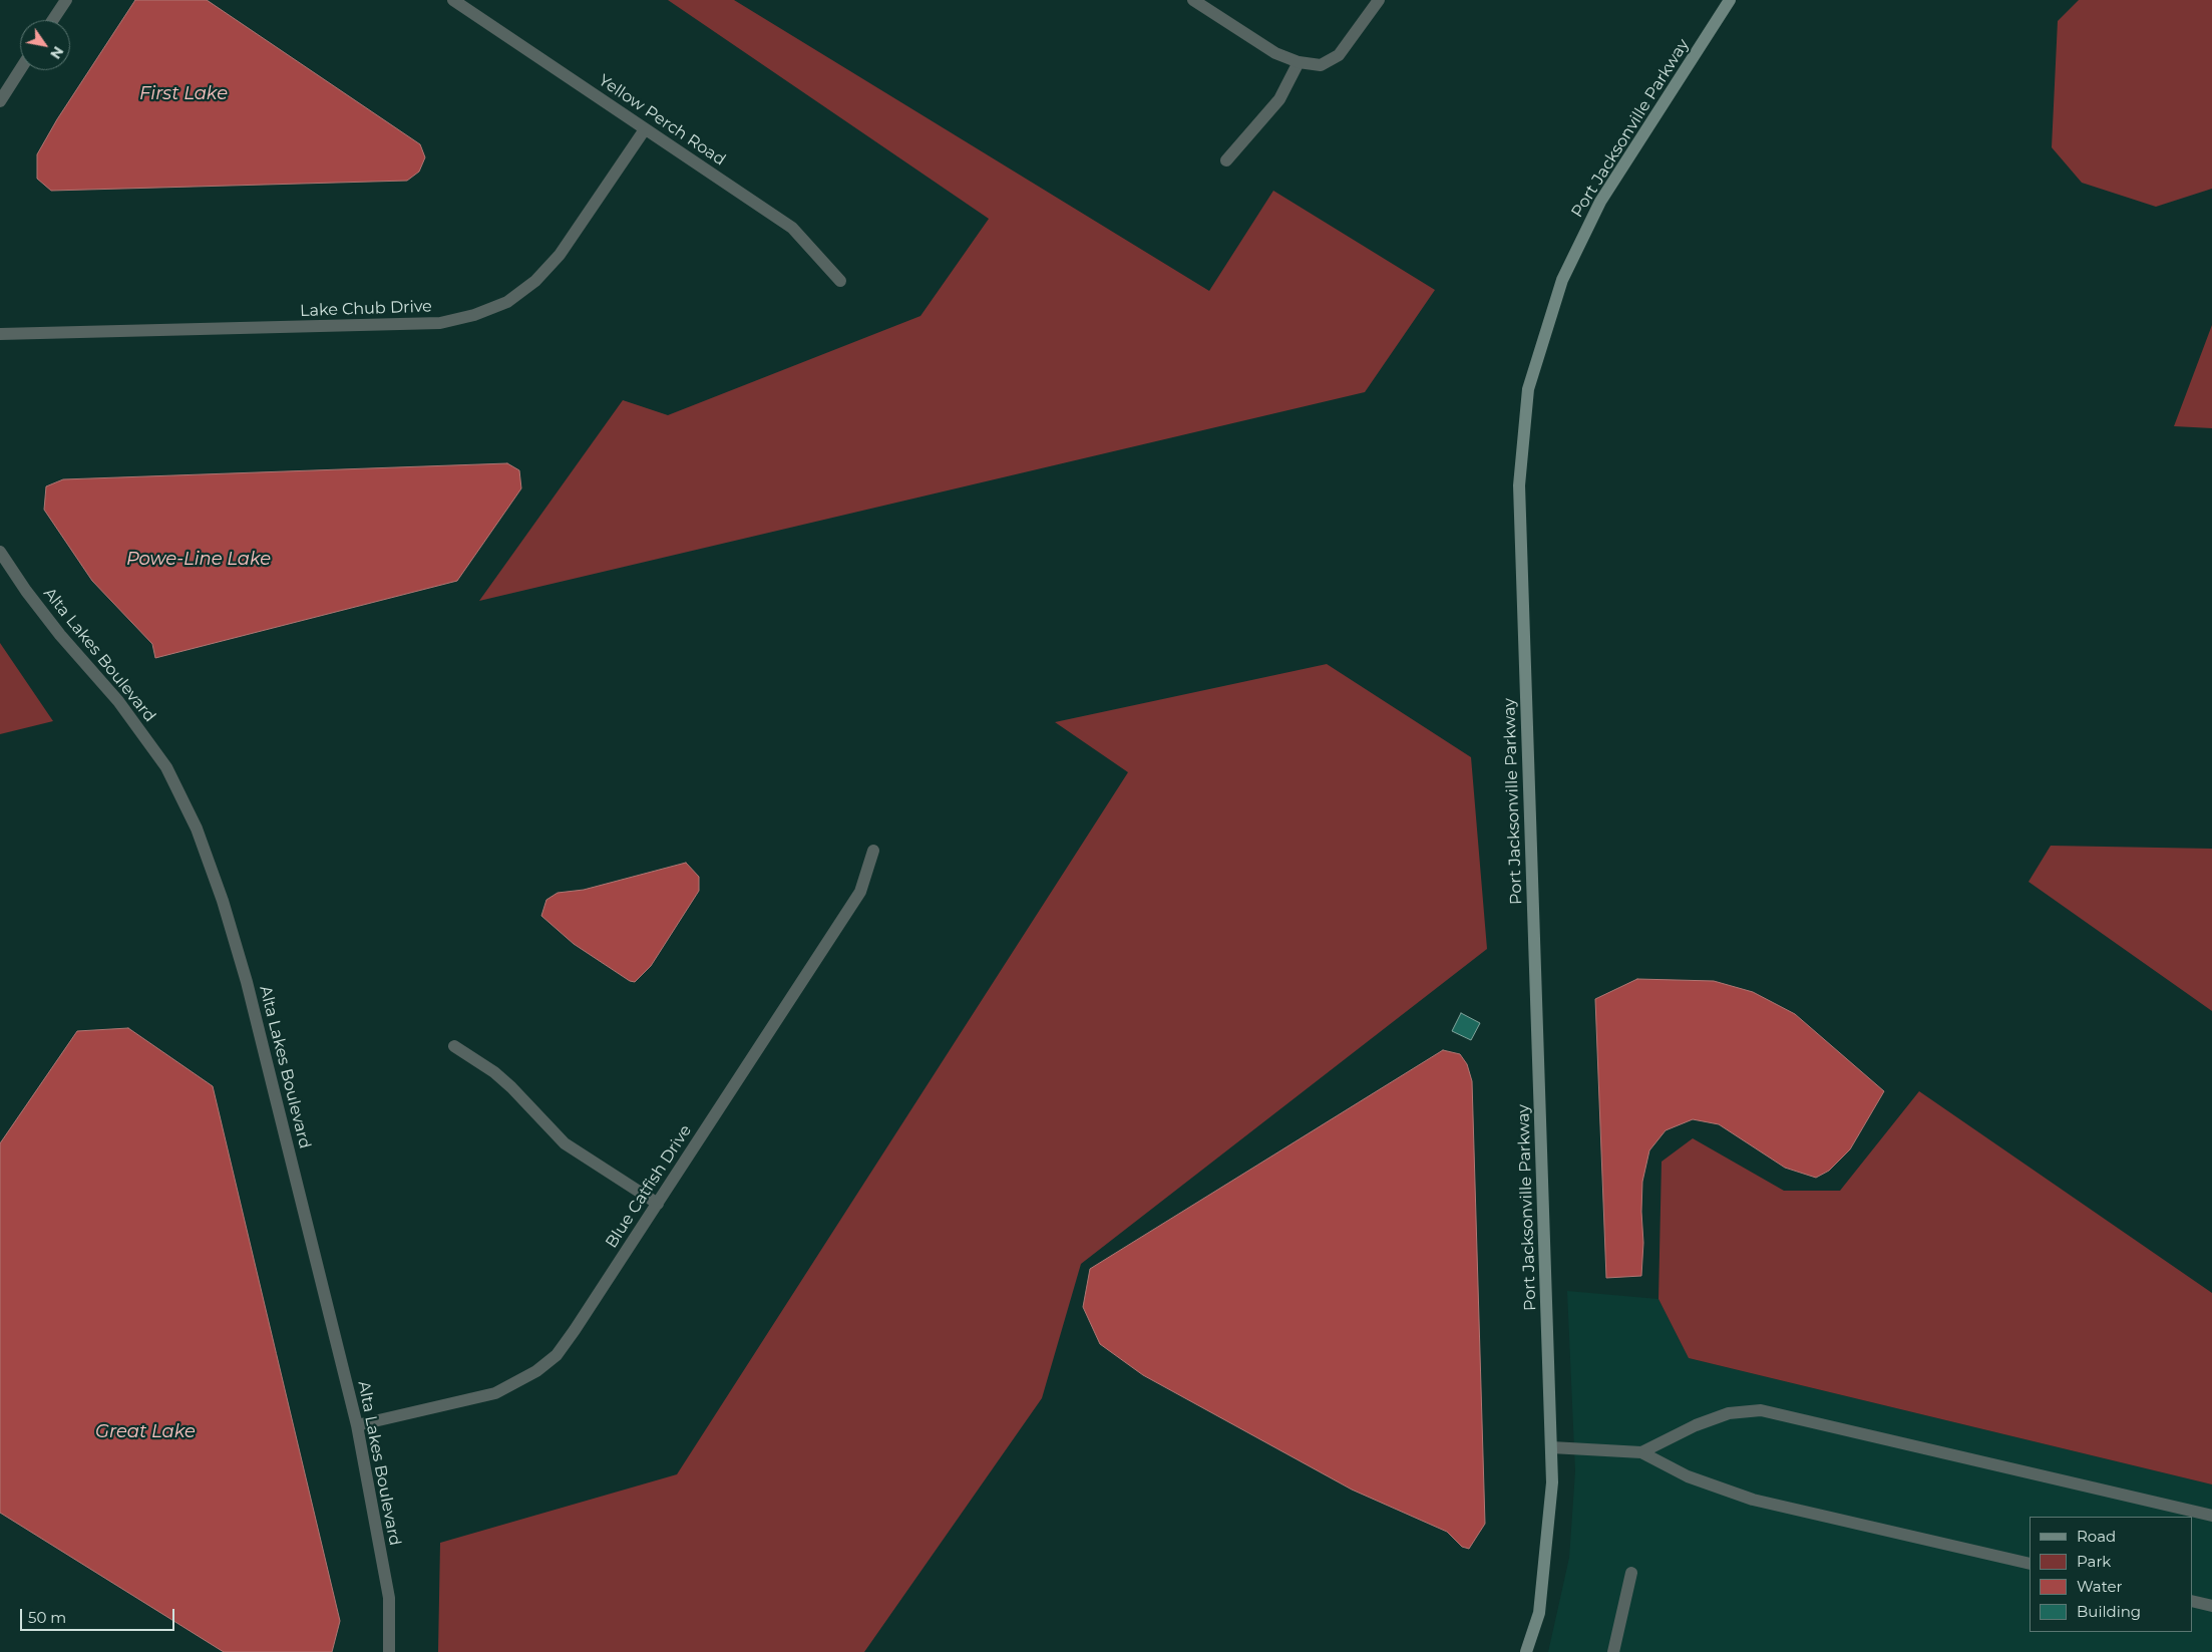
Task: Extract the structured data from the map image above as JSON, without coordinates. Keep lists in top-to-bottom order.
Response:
{
  "streets": {
    "street": [
      "Yellow Perch Road",
      "Port Jacksonville Parkway",
      "Lake Chub Drive",
      "Alta Lakes Boulevard",
      "Blue Catfish Drive"
    ]
  },
  "crossings": [
    ["Yellow Perch Road", "Lake Chub Drive"],
    ["Alta Lakes Boulevard", "Blue Catfish Drive"]
  ],
  "water": ["First Lake", "Powe-Line Lake", "Great Lake"],
  "legend": [
    "Road",
    "Park",
    "Water",
    "Building"
  ],
  "scale_bar": "50 m",
  "north": "bottom right"
}
